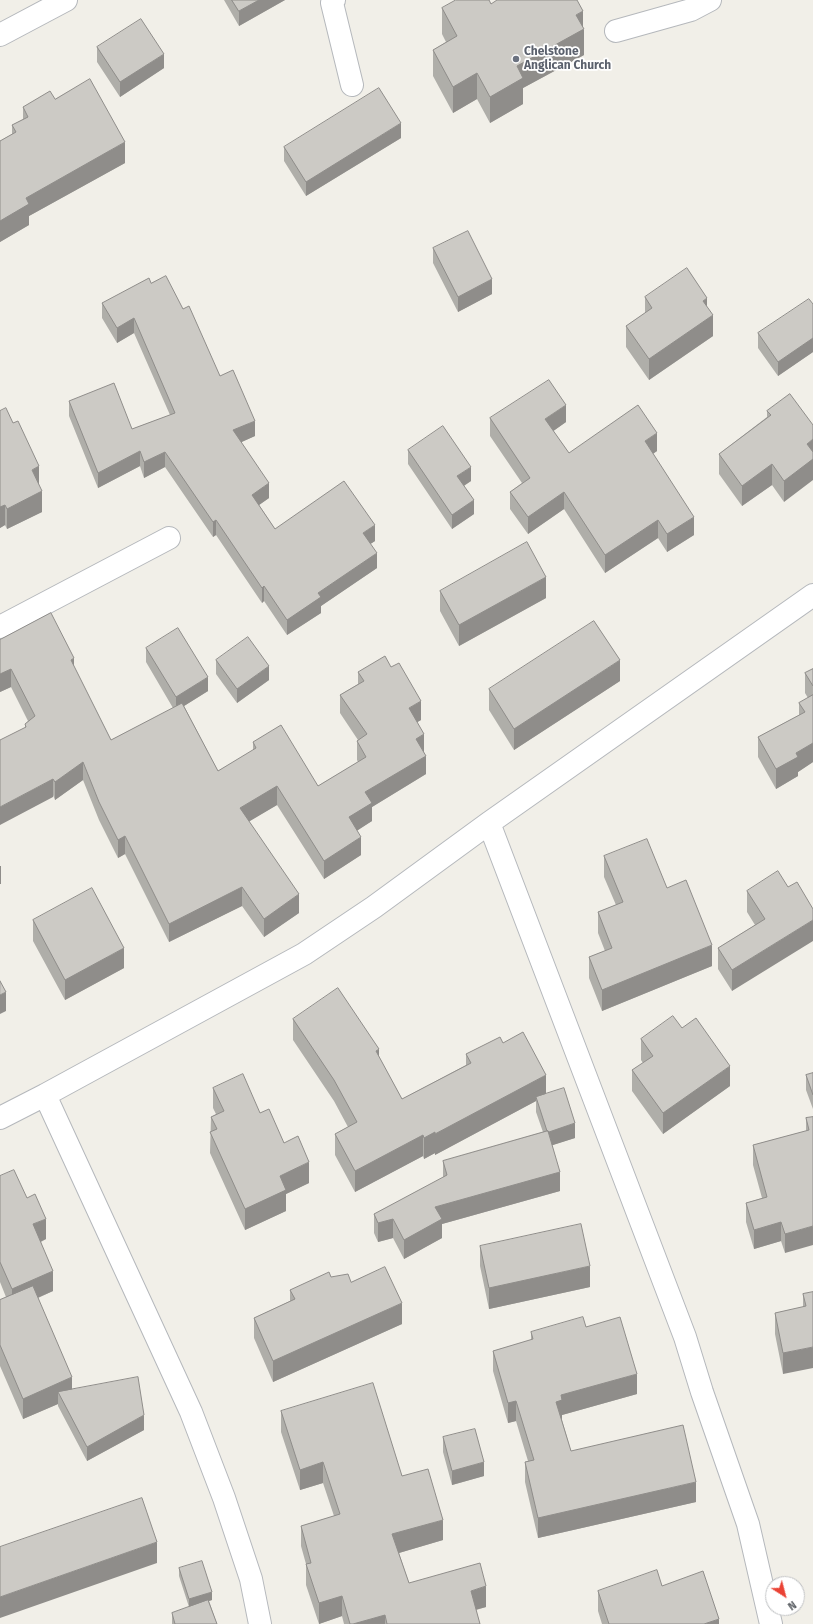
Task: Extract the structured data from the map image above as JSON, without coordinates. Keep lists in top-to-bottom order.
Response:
{
  "places": ["Chelstone Anglican Church"],
  "north": "bottom right"
}
